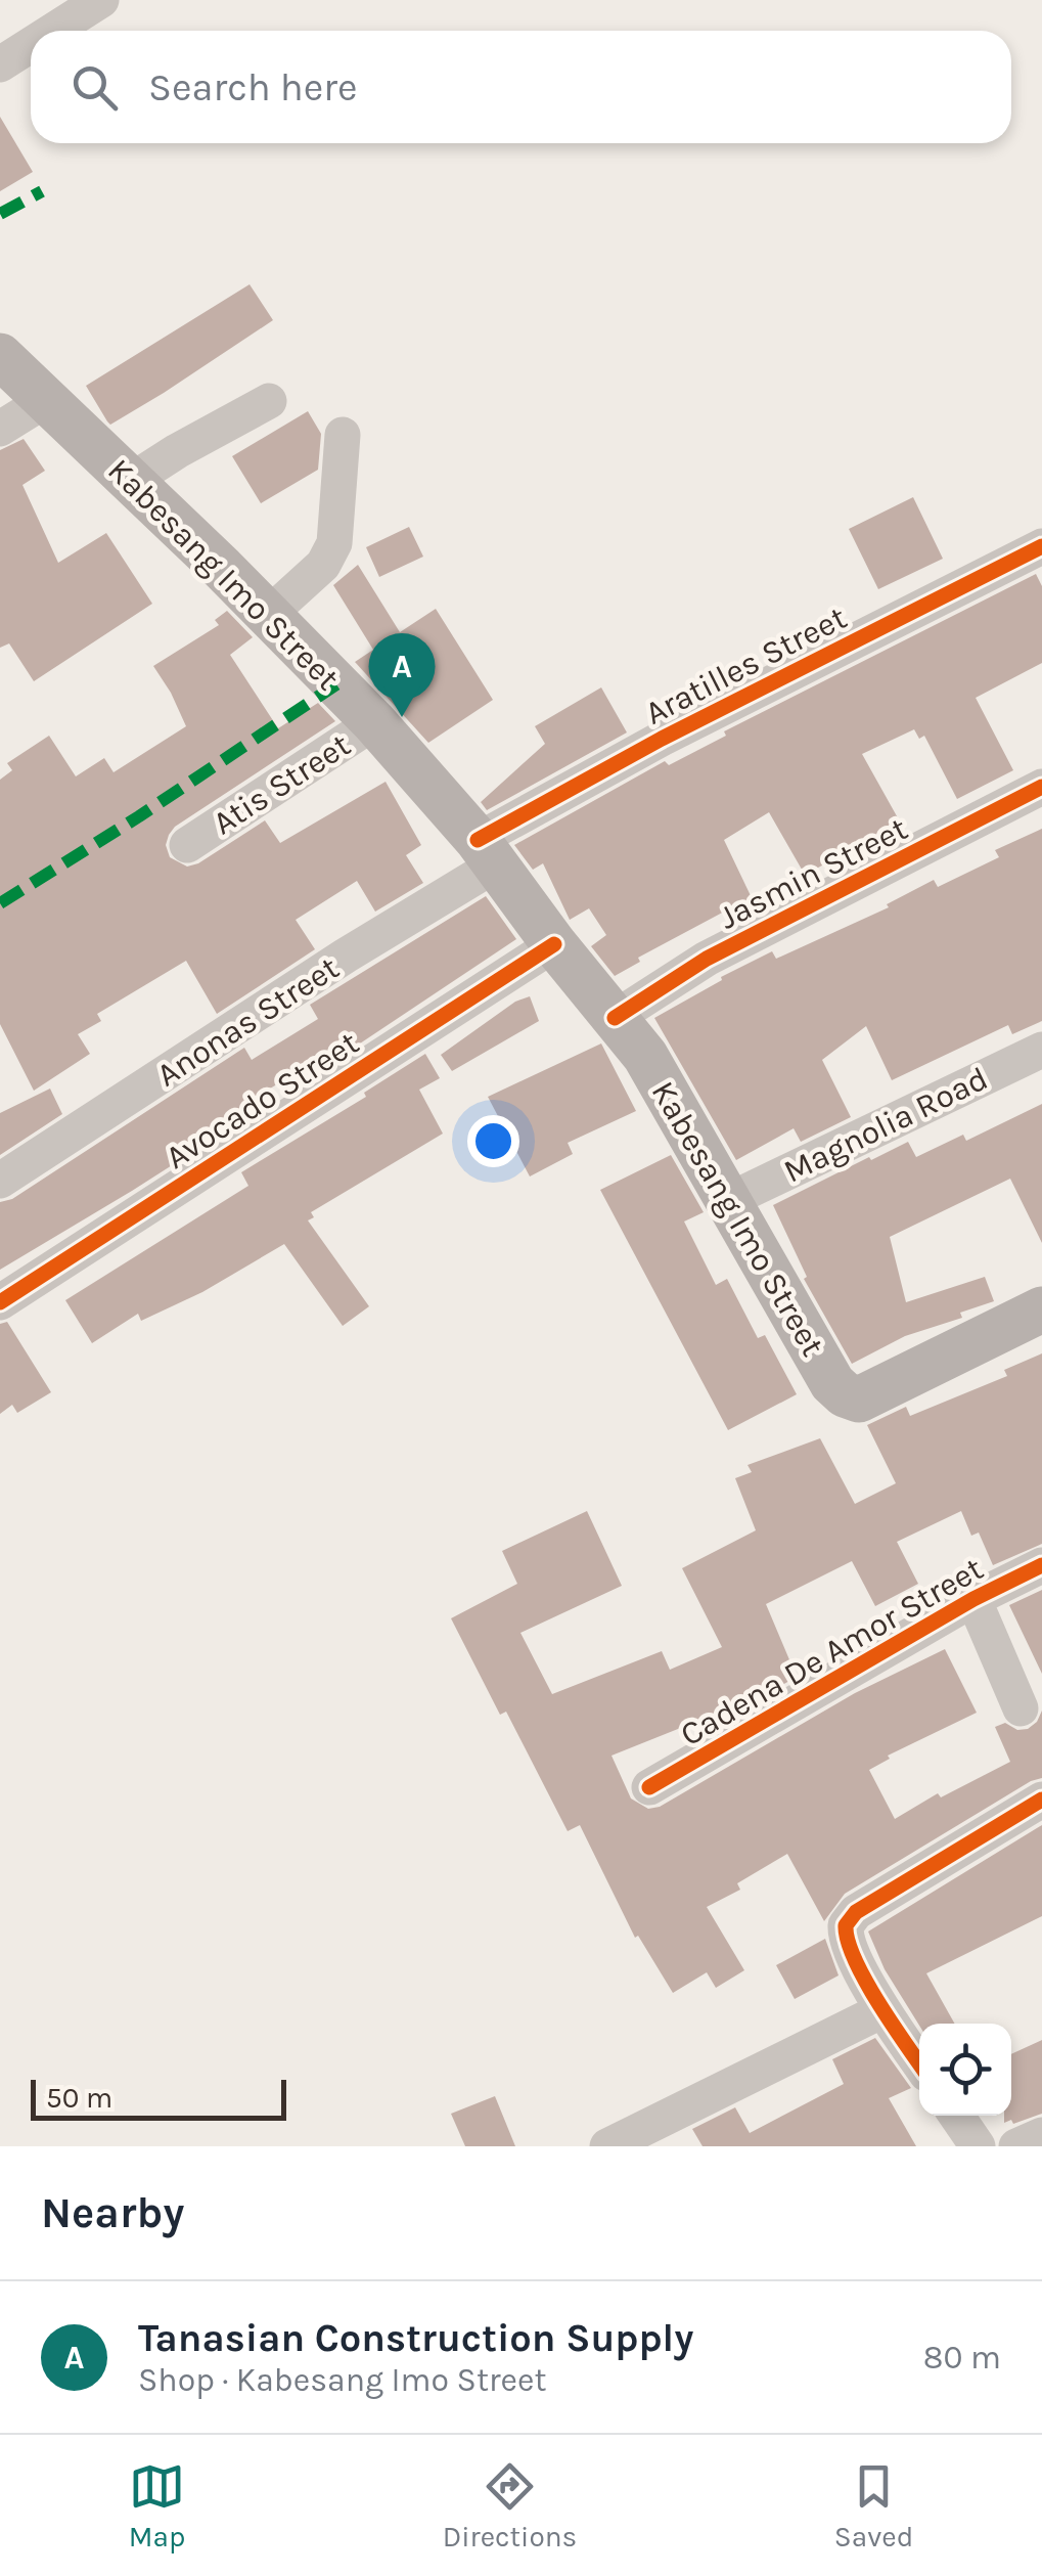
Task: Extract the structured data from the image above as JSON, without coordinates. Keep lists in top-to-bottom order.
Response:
{
  "streets": {
    "main road": ["Kabesang Imo Street"],
    "street": [
      "Aratilles Street",
      "Atis Street",
      "Jasmin Street",
      "Anonas Street",
      "Avocado Street",
      "Magnolia Road",
      "Cadena De Amor Street"
    ]
  },
  "crossings": [
    ["Kabesang Imo Street", "Aratilles Street"],
    ["Kabesang Imo Street", "Atis Street"],
    ["Kabesang Imo Street", "Jasmin Street"],
    ["Kabesang Imo Street", "Anonas Street"],
    ["Kabesang Imo Street", "Avocado Street"],
    ["Kabesang Imo Street", "Magnolia Road"],
    ["Aratilles Street", "Anonas Street"]
  ],
  "scale_bar": "50 m",
  "page": {
    "search": "Search here",
    "pins": "A",
    "scale": "50 m",
    "heading": "Nearby",
    "list": [
      {
        "mark": "A",
        "name": "Tanasian Construction Supply",
        "note": "Shop · Kabesang Imo Street",
        "value": "80 m"
      }
    ],
    "nav": ["Map", "Directions", "Saved"]
  }
}
